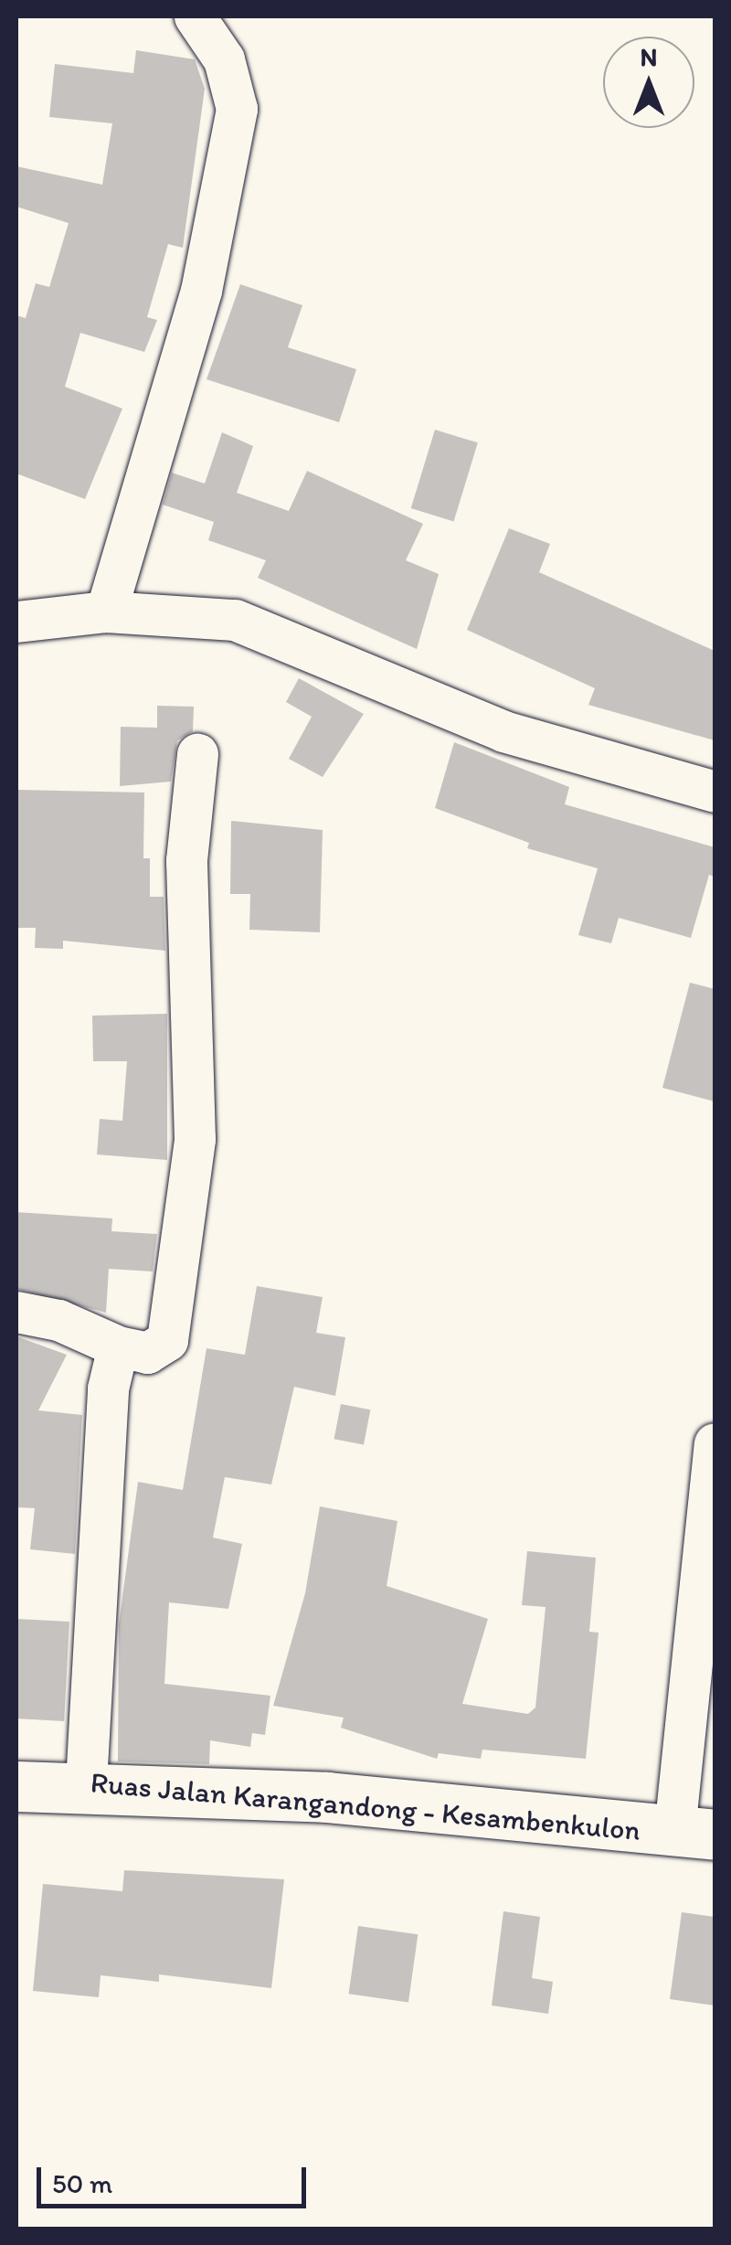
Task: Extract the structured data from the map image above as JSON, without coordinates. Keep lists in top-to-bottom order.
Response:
{
  "streets": {
    "main road": ["Ruas Jalan Karangandong - Kesambenkulon"]
  },
  "scale_bar": "50 m",
  "north": "top"
}
